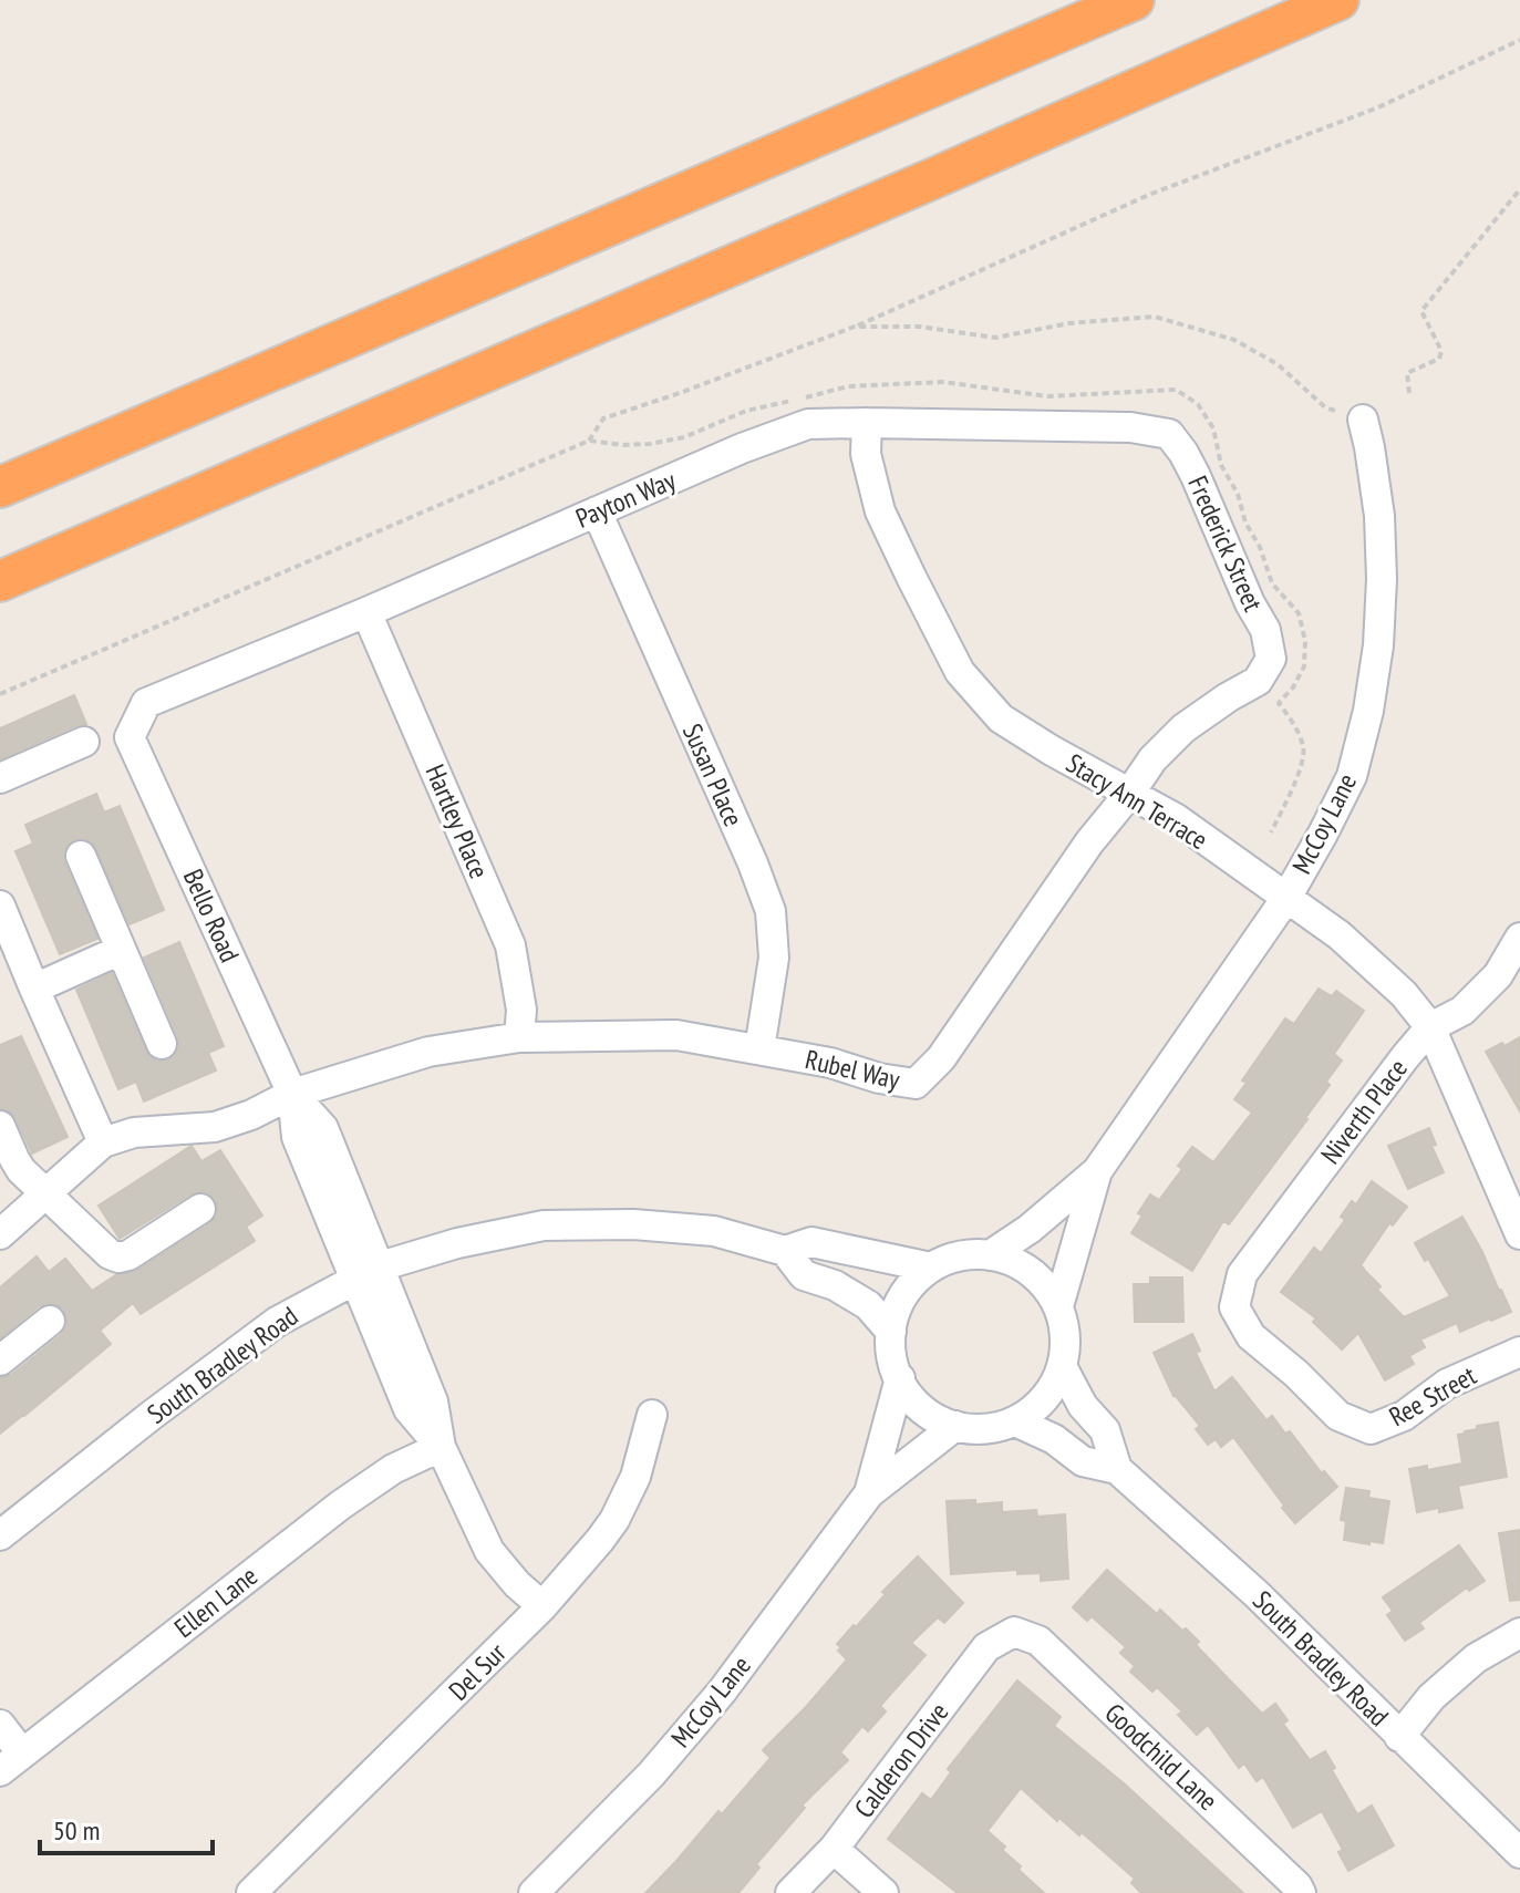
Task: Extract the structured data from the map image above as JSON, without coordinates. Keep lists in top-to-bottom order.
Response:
{
  "streets": {
    "street": [
      "Payton Way",
      "Frederick Street",
      "Susan Place",
      "Stacy Ann Terrace",
      "Hartley Place",
      "McCoy Lane",
      "Bello Road",
      "Rubel Way",
      "Niverth Place",
      "South Bradley Road",
      "Ree Street",
      "Ellen Lane",
      "Del Sur",
      "Goodchild Lane",
      "Calderon Drive"
    ]
  },
  "crossings": [
    ["Payton Way", "Frederick Street"],
    ["Payton Way", "Susan Place"],
    ["Payton Way", "Stacy Ann Terrace"],
    ["Payton Way", "Hartley Place"],
    ["Payton Way", "Bello Road"],
    ["Frederick Street", "Rubel Way"],
    ["Susan Place", "Rubel Way"],
    ["Stacy Ann Terrace", "McCoy Lane"],
    ["Stacy Ann Terrace", "Rubel Way"],
    ["Stacy Ann Terrace", "Niverth Place"],
    ["Hartley Place", "Rubel Way"],
    ["McCoy Lane", "South Bradley Road"],
    ["Bello Road", "Rubel Way"],
    ["Bello Road", "South Bradley Road"],
    ["Bello Road", "Ellen Lane"],
    ["Bello Road", "Del Sur"],
    ["Niverth Place", "Ree Street"],
    ["Goodchild Lane", "Calderon Drive"]
  ],
  "scale_bar": "50 m"
}
